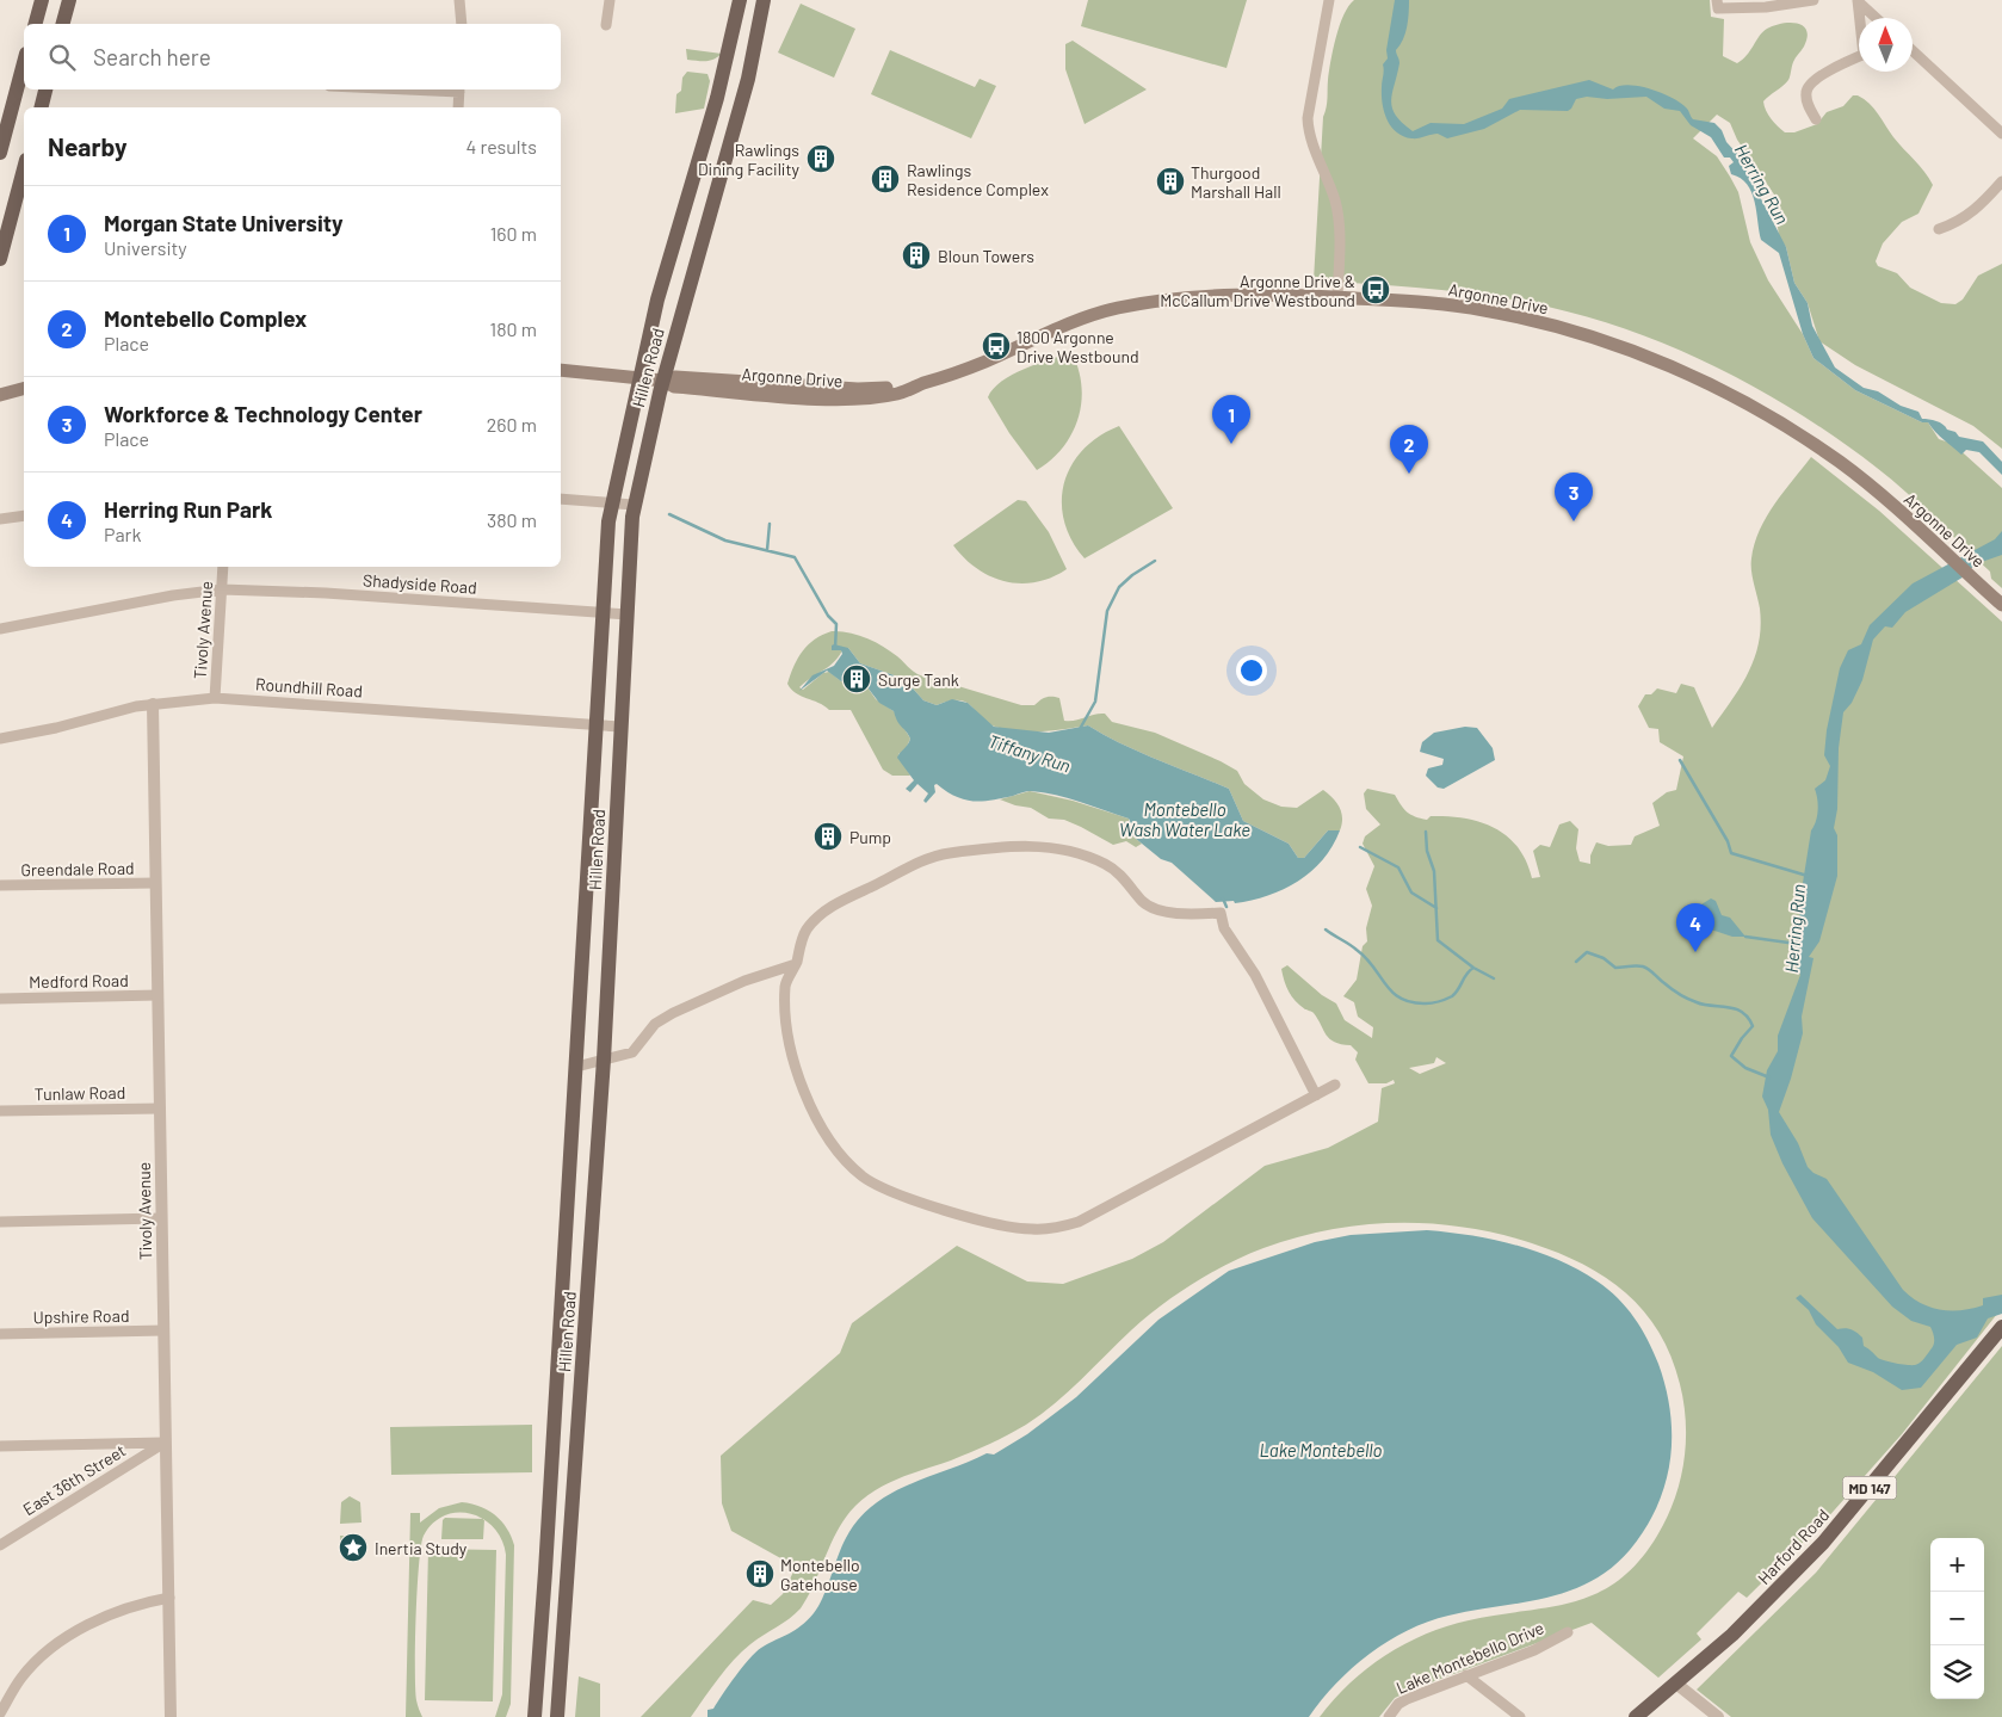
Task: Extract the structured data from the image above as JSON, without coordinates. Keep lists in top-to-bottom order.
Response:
{
  "streets": {
    "main road": [
      "Argonne Drive",
      "Hillen Road",
      "MD 147",
      "Harford Road"
    ],
    "street": [
      "Shadyside Road",
      "Tivoly Avenue",
      "Roundhill Road",
      "Greendale Road",
      "Medford Road",
      "Tunlaw Road",
      "Upshire Road",
      "East 36th Street",
      "Lake Montebello Drive"
    ]
  },
  "crossings": [
    ["Argonne Drive", "Hillen Road"],
    ["Hillen Road", "Shadyside Road"],
    ["Hillen Road", "Roundhill Road"],
    ["Shadyside Road", "Tivoly Avenue"],
    ["Tivoly Avenue", "Roundhill Road"],
    ["Tivoly Avenue", "Greendale Road"],
    ["Tivoly Avenue", "Medford Road"],
    ["Tivoly Avenue", "Tunlaw Road"],
    ["Tivoly Avenue", "Upshire Road"],
    ["Tivoly Avenue", "East 36th Street"]
  ],
  "water": [
    "Herring Run",
    "Tiffany Run",
    "Montebello Wash Water Lake",
    "Lake Montebello"
  ],
  "places": {
    "building": [
      "Rawlings Dining Facility",
      "Rawlings Residence Complex",
      "Thurgood Marshall Hall",
      "Bloun Towers",
      "Surge Tank",
      "Pump",
      "Montebello Gatehouse"
    ],
    "bus stop": ["Argonne Drive & McCallum Drive Westbound", "1800 Argonne Drive Westbound"],
    "place": ["Inertia Study"]
  },
  "north": "top",
  "page": {
    "search": "Search here",
    "heading": ["Nearby", "4 results"],
    "list": [
      {
        "mark": "1",
        "name": "Morgan State University",
        "note": "University",
        "value": "160 m"
      },
      {
        "mark": "2",
        "name": "Montebello Complex",
        "note": "Place",
        "value": "180 m"
      },
      {
        "mark": "3",
        "name": "Workforce & Technology Center",
        "note": "Place",
        "value": "260 m"
      },
      {
        "mark": "4",
        "name": "Herring Run Park",
        "note": "Park",
        "value": "380 m"
      }
    ],
    "pins": [
      "1",
      "2",
      "3",
      "4"
    ],
    "map_buttons": ["+", "−"]
  }
}
